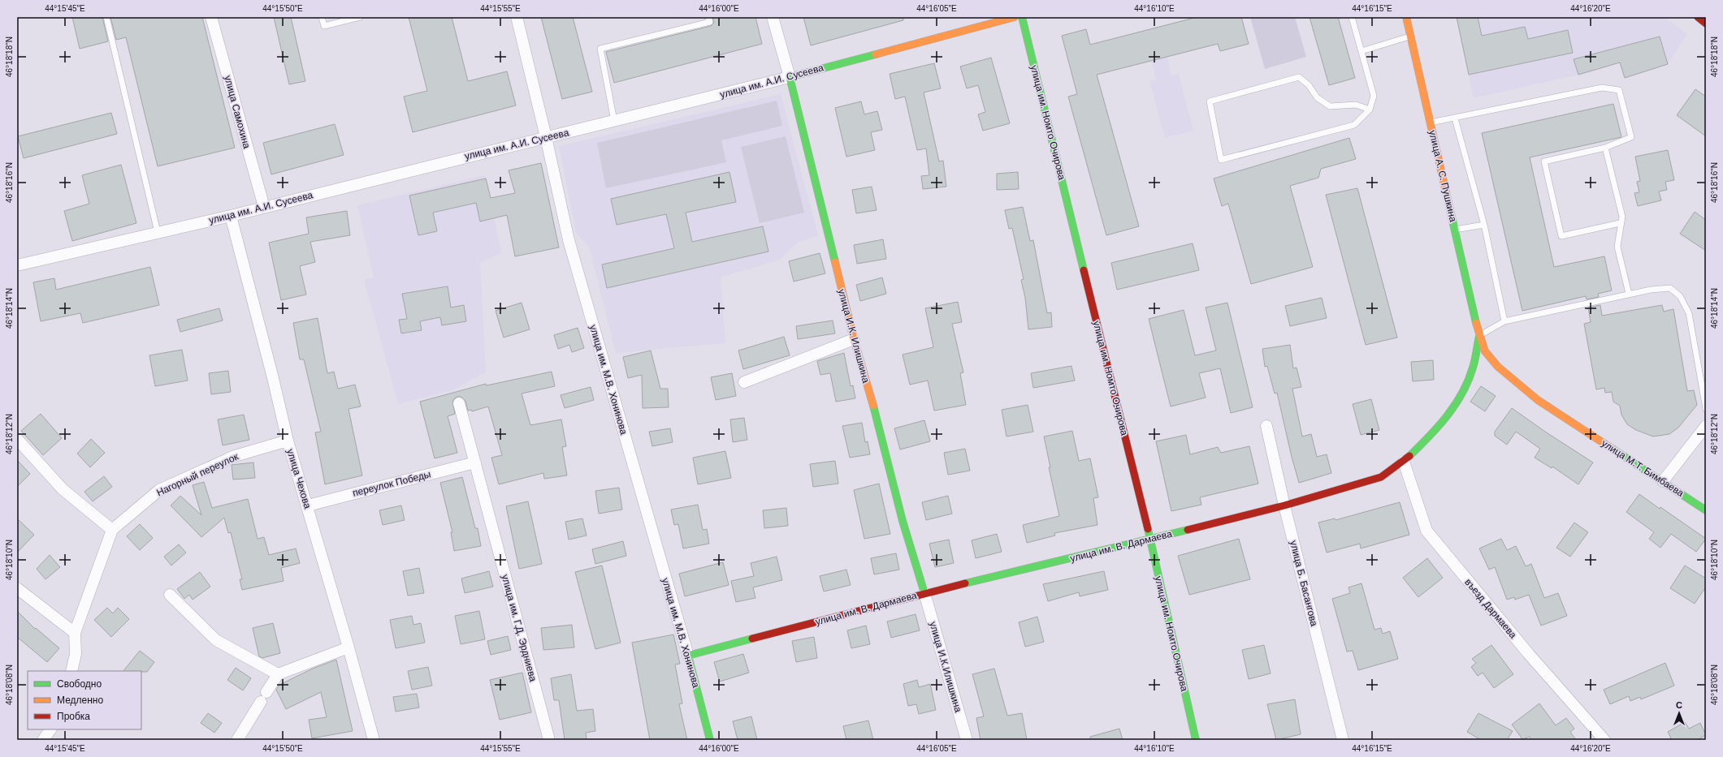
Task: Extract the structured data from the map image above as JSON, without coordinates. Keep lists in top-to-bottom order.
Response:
{
  "streets": {
    "street": [
      "улица им. А.И. Сусеева",
      "улица Самохина",
      "улица им. Номто Очирова",
      "улица А. С. Пушкина",
      "улица И.К. Илишкина",
      "улица им. М.В. Хонинова",
      "улица М.Т. Бимбаева",
      "Нагорный переулок",
      "улица Чехова",
      "переулок Победы",
      "улица им. В. Дармаева",
      "улица Б. Басангова",
      "въезд Дармаева",
      "улица им. Г.Д. Эрдниева",
      "улица И.К.Илишкина"
    ]
  },
  "crossings": [
    ["улица им. А.И. Сусеева", "улица Самохина"],
    ["улица им. А.И. Сусеева", "улица И.К. Илишкина"],
    ["улица им. А.И. Сусеева", "улица им. М.В. Хонинова"],
    ["улица им. А.И. Сусеева", "улица Чехова"],
    ["улица им. Номто Очирова", "улица им. В. Дармаева"],
    ["улица А. С. Пушкина", "улица М.Т. Бимбаева"],
    ["улица А. С. Пушкина", "улица им. В. Дармаева"],
    ["улица И.К. Илишкина", "улица им. В. Дармаева"],
    ["улица И.К. Илишкина", "улица И.К.Илишкина"],
    ["улица им. М.В. Хонинова", "улица им. В. Дармаева"],
    ["улица М.Т. Бимбаева", "улица им. В. Дармаева"],
    ["Нагорный переулок", "улица Чехова"],
    ["улица Чехова", "переулок Победы"],
    ["переулок Победы", "улица им. Г.Д. Эрдниева"],
    ["улица им. В. Дармаева", "улица Б. Басангова"],
    ["улица им. В. Дармаева", "въезд Дармаева"],
    ["улица им. В. Дармаева", "улица И.К.Илишкина"]
  ],
  "legend": ["Свободно", "Медленно", "Пробка"],
  "north": "top",
  "coordinates": [
    "44°15'45\"E",
    "44°15'50\"E",
    "44°15'55\"E",
    "44°16'00\"E",
    "44°16'05\"E",
    "44°16'10\"E",
    "44°16'15\"E",
    "44°16'20\"E",
    "46°18'18\"N",
    "46°18'16\"N",
    "46°18'14\"N",
    "46°18'12\"N",
    "46°18'10\"N",
    "46°18'08\"N"
  ]
}
